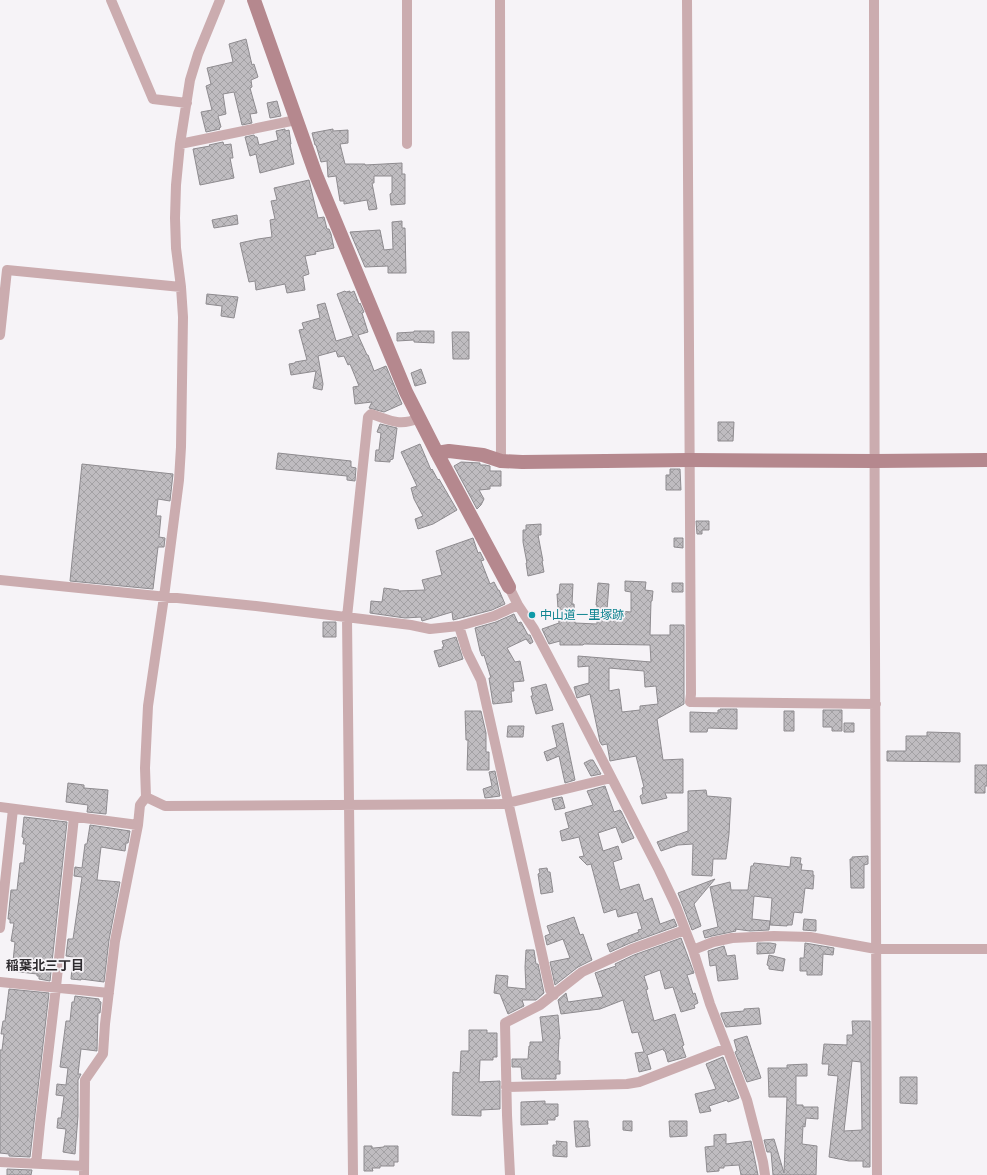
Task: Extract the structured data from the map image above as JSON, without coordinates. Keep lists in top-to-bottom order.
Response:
{
  "districts": ["稲葉北三丁目"],
  "places": ["中山道一里塚跡"]
}
